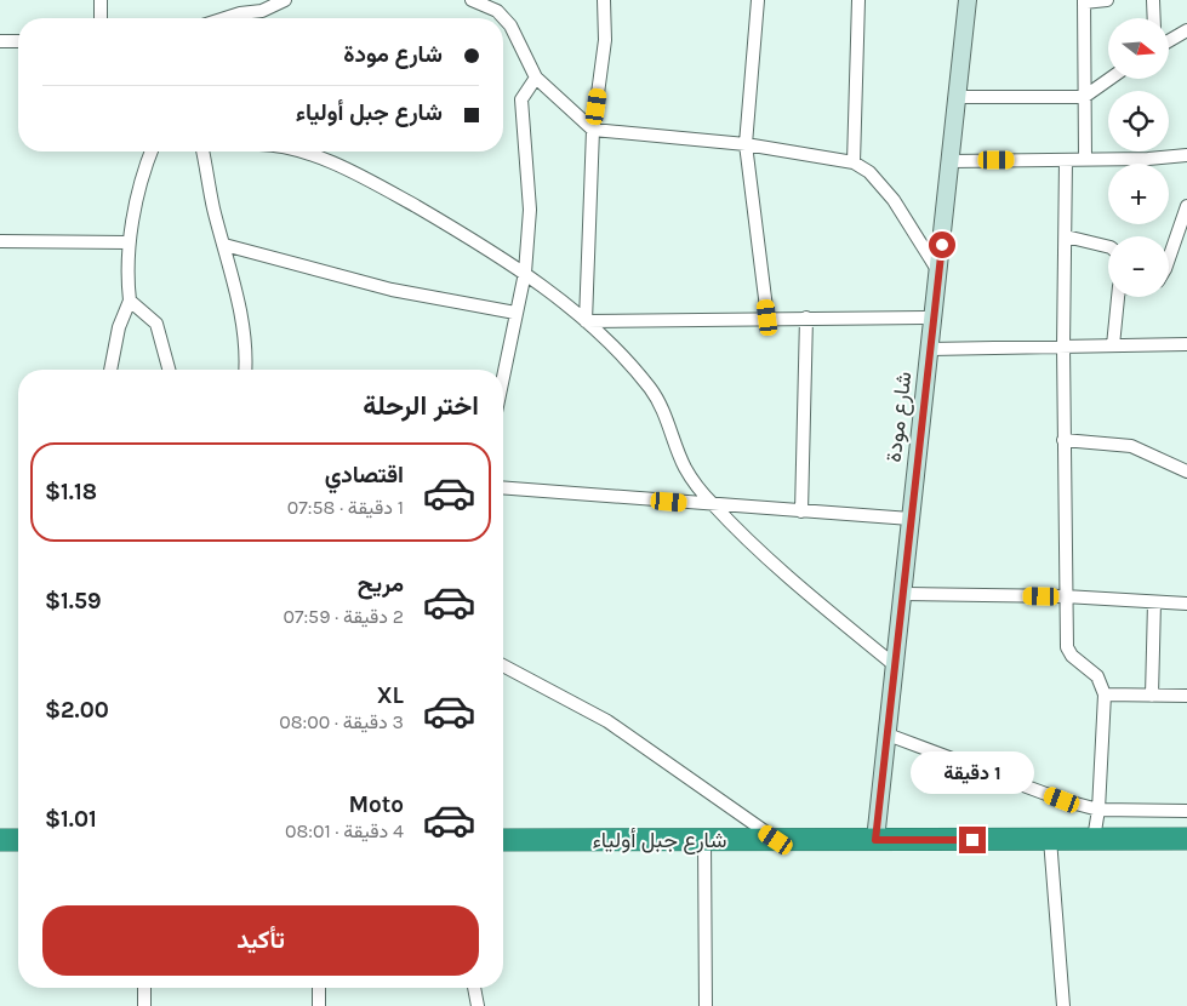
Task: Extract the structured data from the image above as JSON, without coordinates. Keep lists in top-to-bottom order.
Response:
{
  "streets": {
    "highway": ["شارع جبل أولياء"],
    "street": ["شارع مودة"]
  },
  "crossings": [
    ["شارع مودة", "شارع جبل أولياء"]
  ],
  "north": "right",
  "page": {
    "map_buttons": ["+", "−"],
    "banner": ["شارع مودة", "شارع جبل أولياء"],
    "heading": "اختر الرحلة",
    "list": [
      {
        "name": "اقتصادي",
        "note": "1 دقيقة · 07:58",
        "value": "$1.18"
      },
      {
        "name": "مريح",
        "note": "2 دقيقة · 07:59",
        "value": "$1.59"
      },
      {
        "name": "XL",
        "note": "3 دقيقة · 08:00",
        "value": "$2.00"
      },
      {
        "name": "Moto",
        "note": "4 دقيقة · 08:01",
        "value": "$1.01"
      }
    ],
    "bubble": "1 دقيقة",
    "buttons": "تأكيد"
  }
}
